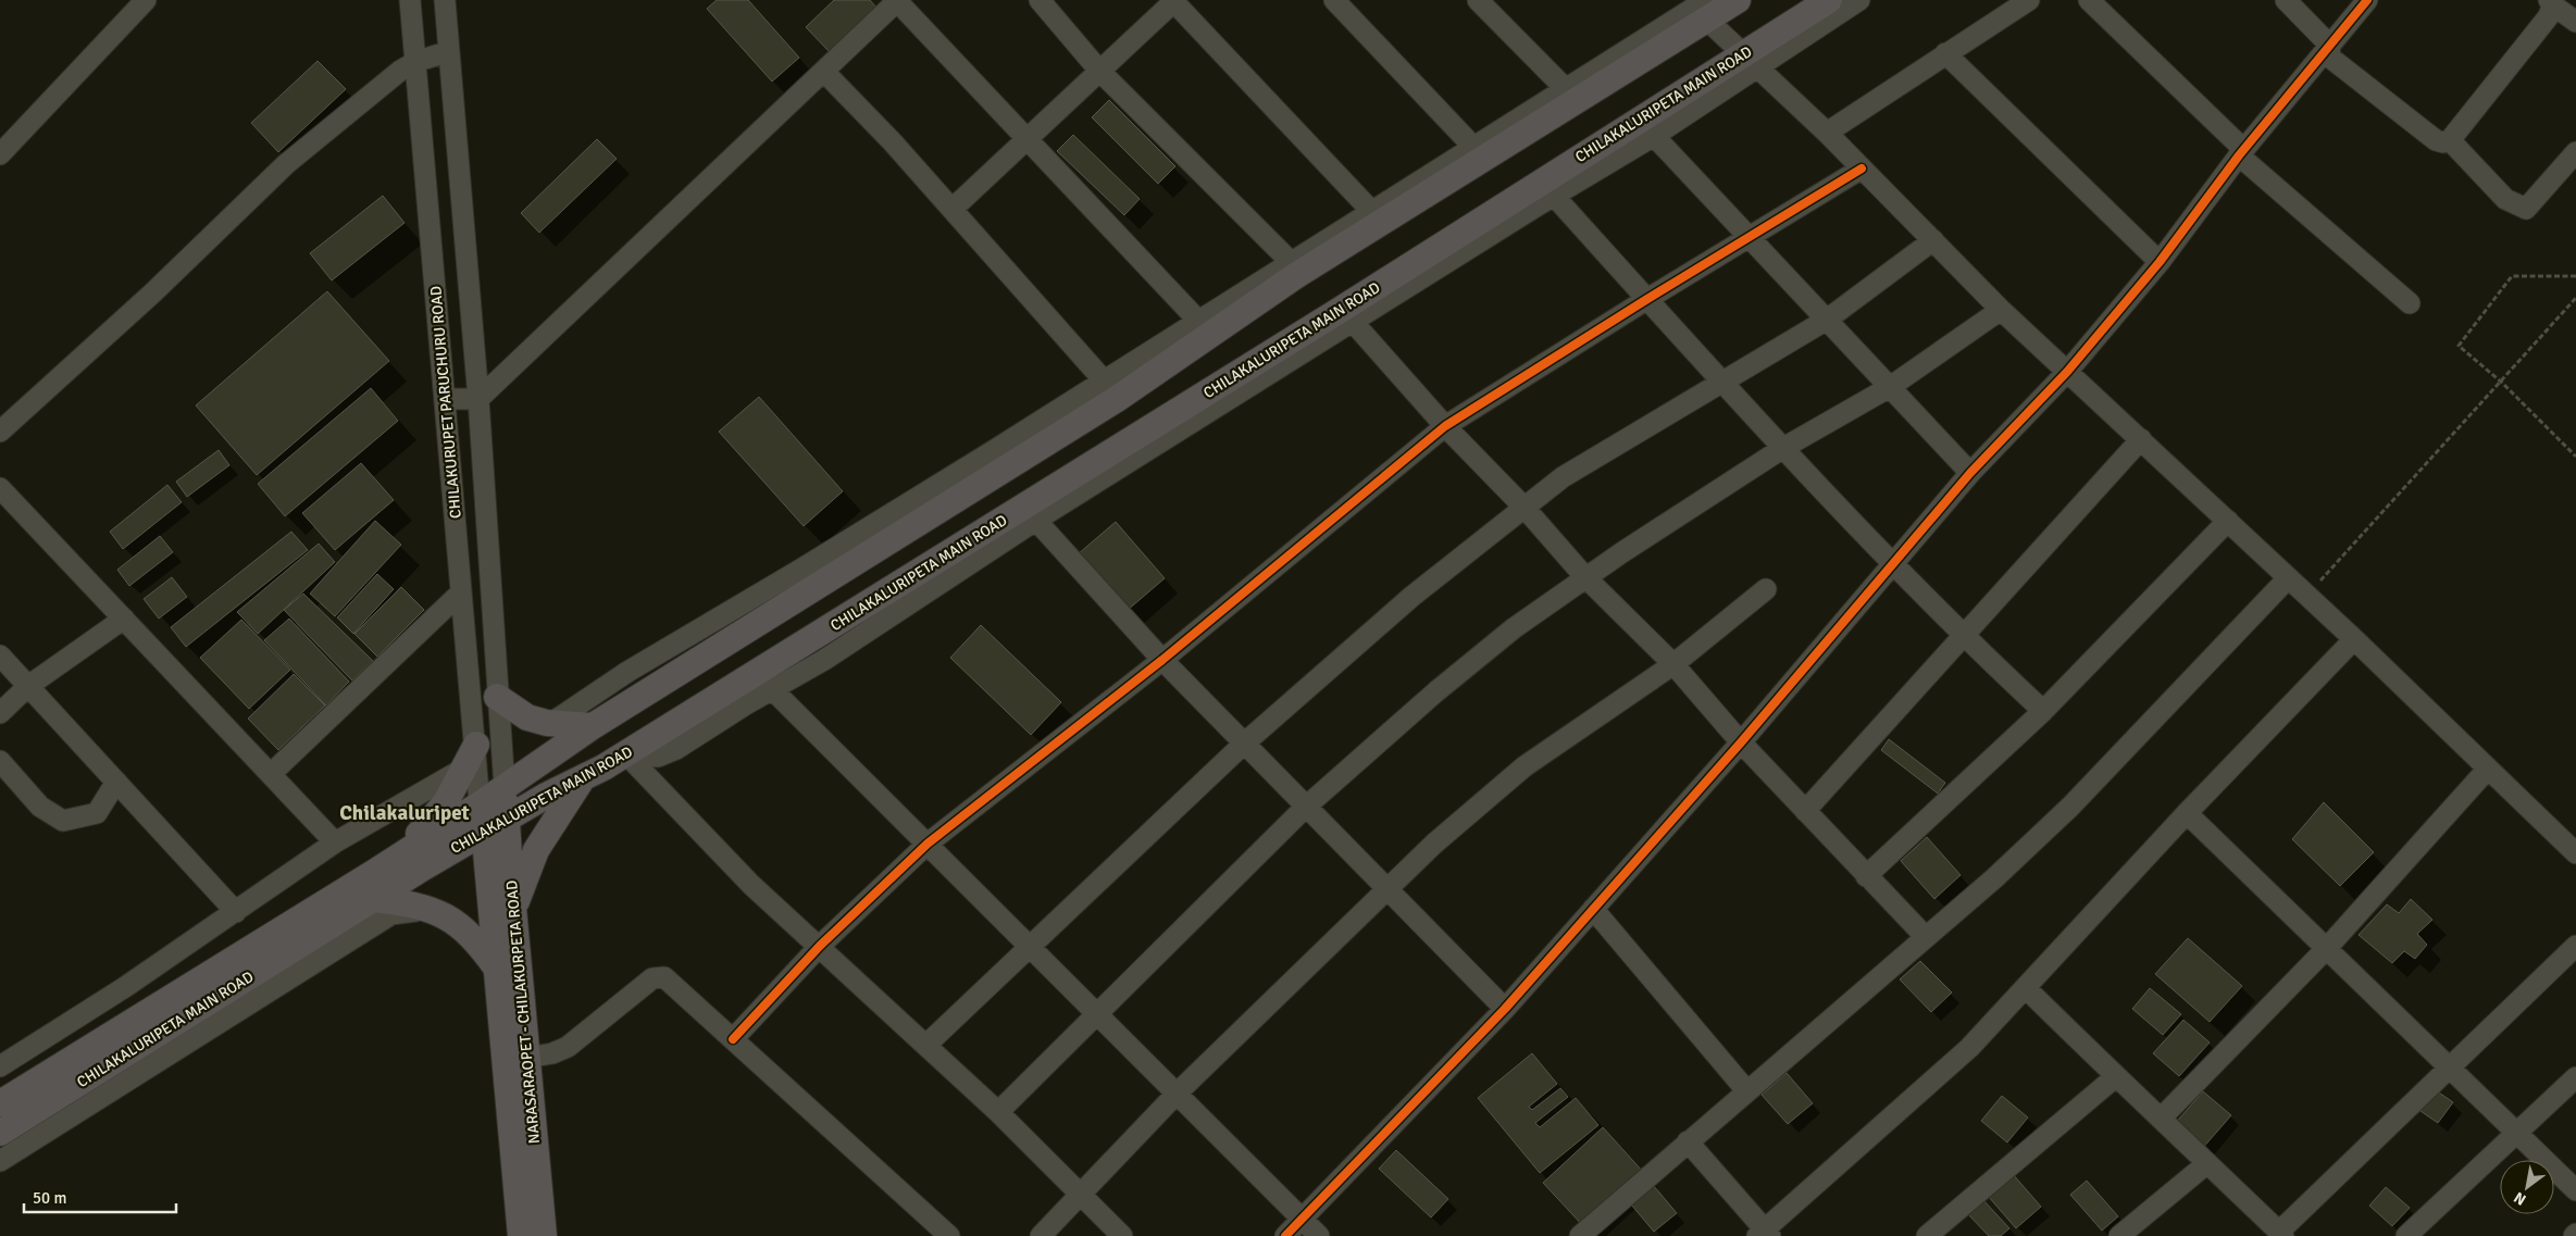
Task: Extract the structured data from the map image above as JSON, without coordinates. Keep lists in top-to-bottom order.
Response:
{
  "streets": {
    "main road": ["CHILAKALURIPETA MAIN ROAD", "NARASARAOPET - CHILAKURPETA ROAD"],
    "street": ["CHILAKURUPET PARUCHURU ROAD"]
  },
  "crossings": [
    ["CHILAKALURIPETA MAIN ROAD", "CHILAKURUPET PARUCHURU ROAD"],
    ["CHILAKALURIPETA MAIN ROAD", "NARASARAOPET - CHILAKURPETA ROAD"],
    ["CHILAKURUPET PARUCHURU ROAD", "NARASARAOPET - CHILAKURPETA ROAD"]
  ],
  "districts": ["Chilakaluripet"],
  "scale_bar": "50 m",
  "north": "bottom left"
}
